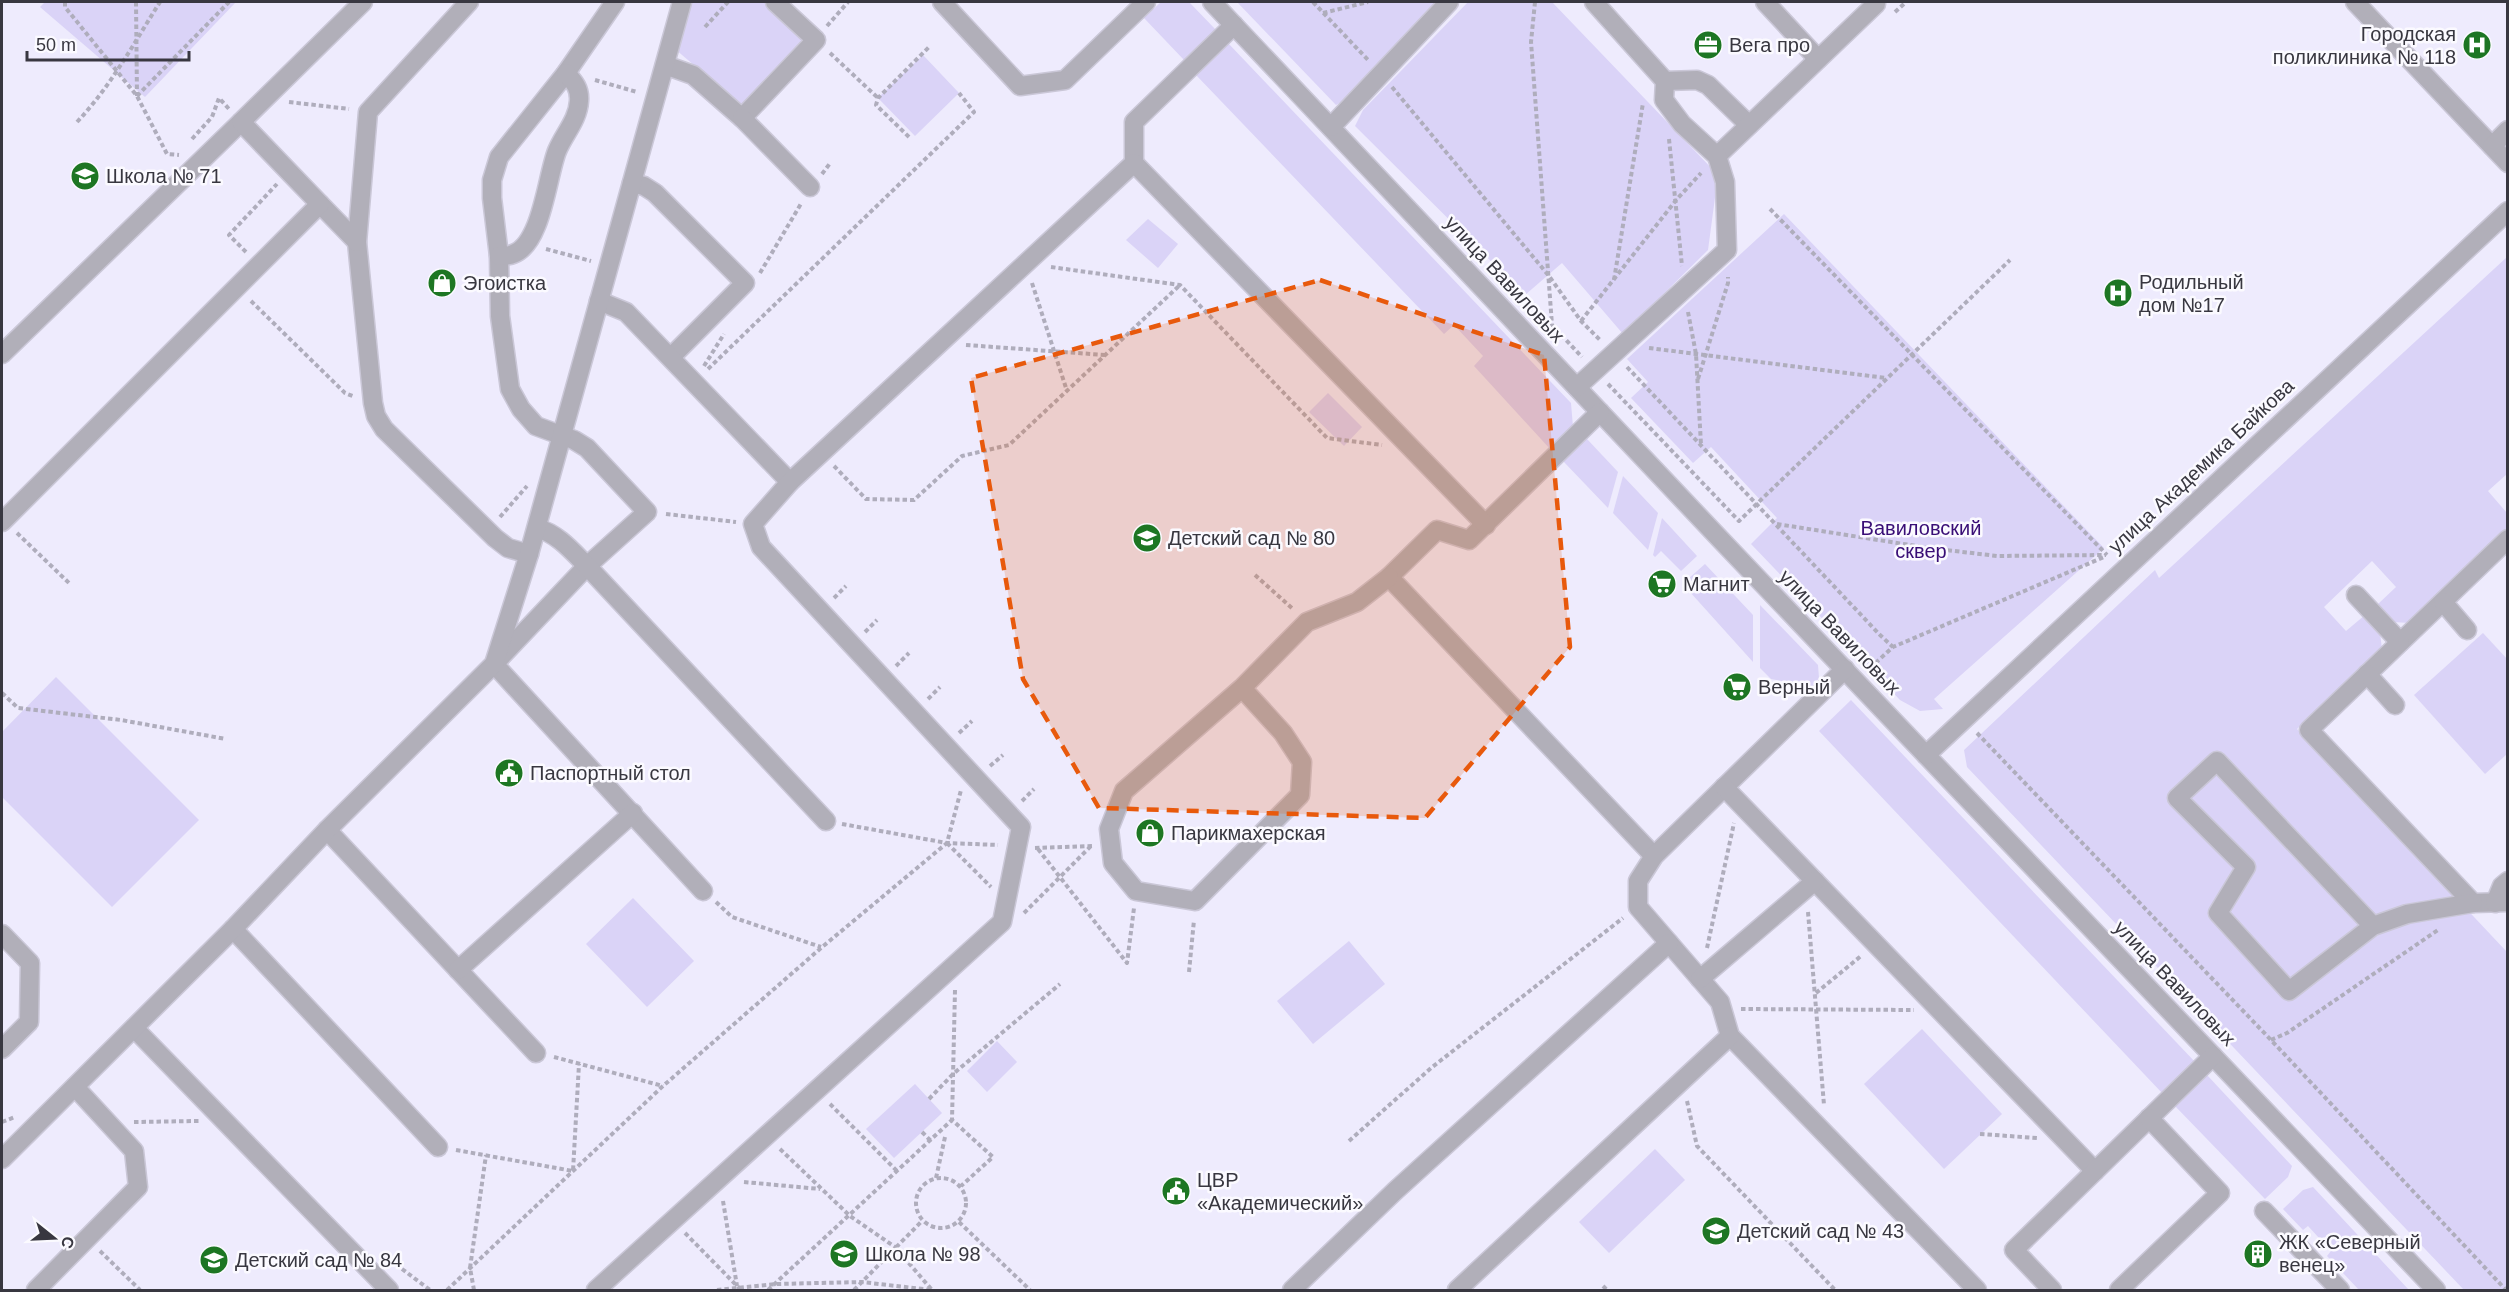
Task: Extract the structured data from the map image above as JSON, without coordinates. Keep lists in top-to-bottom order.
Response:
{
  "streets": {
    "street": ["улица Вавиловых", "улица Академика Байкова"]
  },
  "crossings": [
    ["улица Вавиловых", "улица Академика Байкова"]
  ],
  "parks": ["Вавиловский сквер"],
  "places": {
    "office": ["Вега про"],
    "hospital": ["Городская поликлиника № 118", "Родильный дом №17"],
    "school or university": [
      "Школа № 71",
      "Детский сад № 80",
      "Детский сад № 43",
      "Школа № 98",
      "Детский сад № 84"
    ],
    "shop": ["Эгоистка", "Парикмахерская"],
    "supermarket": ["Магнит", "Верный"],
    "public building": ["Паспортный стол", "ЦВР «Академический»"],
    "building": ["ЖК «Северный венец»"]
  },
  "scale_bar": "50 m",
  "north": "right"
}
